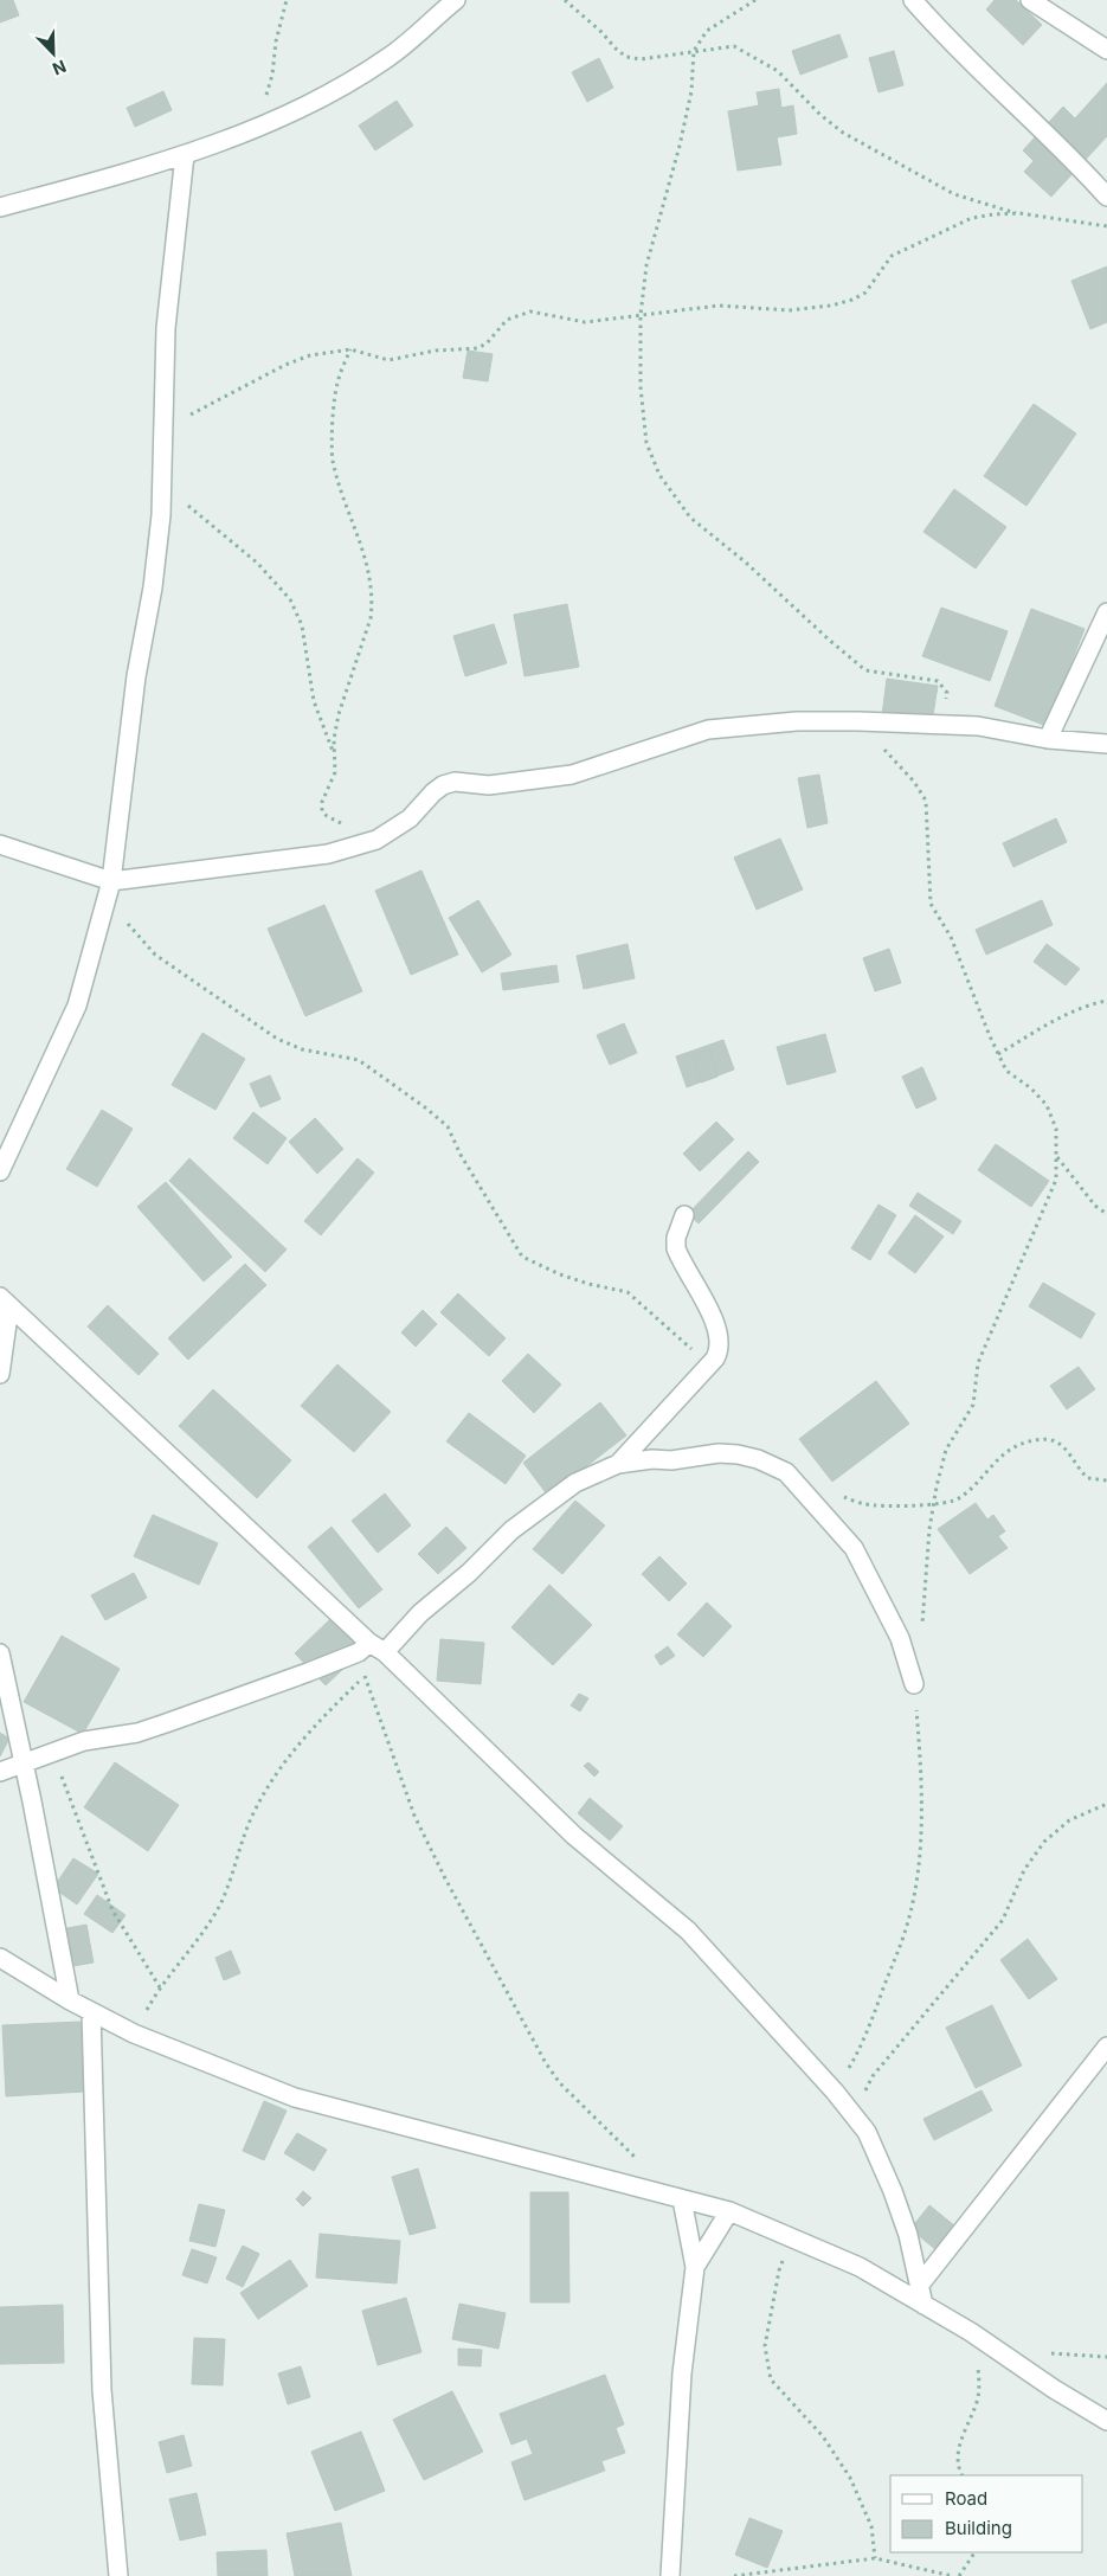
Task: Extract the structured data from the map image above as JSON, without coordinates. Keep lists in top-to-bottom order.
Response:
{
  "legend": ["Road", "Building"],
  "north": "bottom right"
}
